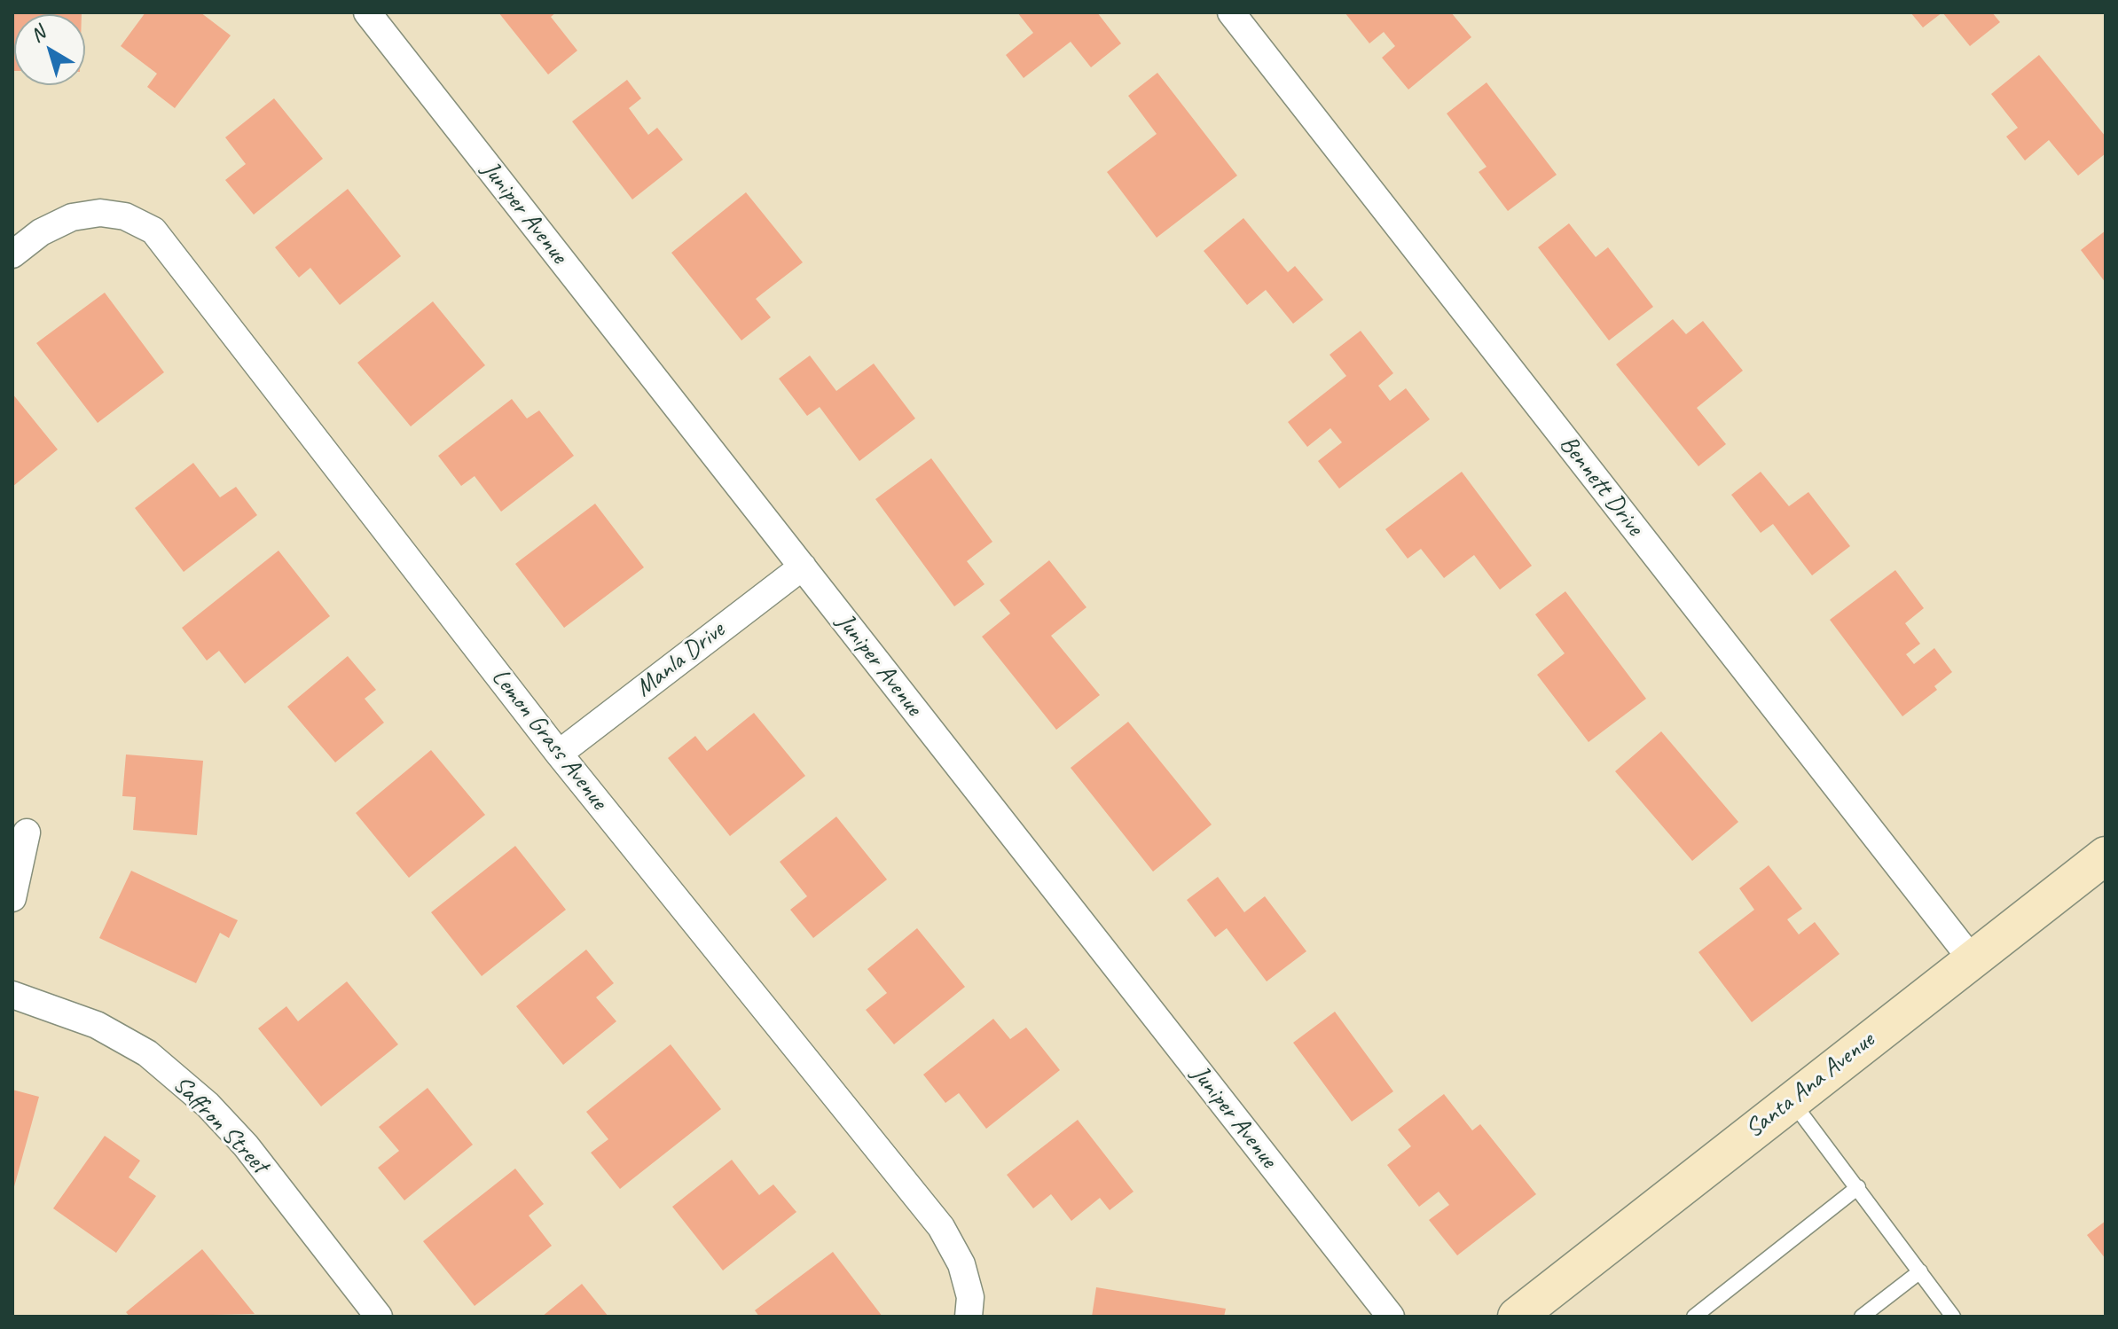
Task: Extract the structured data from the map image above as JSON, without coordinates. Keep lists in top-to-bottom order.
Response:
{
  "streets": {
    "street": [
      "Juniper Avenue",
      "Bennett Drive",
      "Manla Drive",
      "Lemon Grass Avenue",
      "Santa Ana Avenue",
      "Saffron Street"
    ]
  },
  "crossings": [
    ["Juniper Avenue", "Manla Drive"],
    ["Bennett Drive", "Santa Ana Avenue"],
    ["Manla Drive", "Lemon Grass Avenue"]
  ],
  "north": "top left"
}
